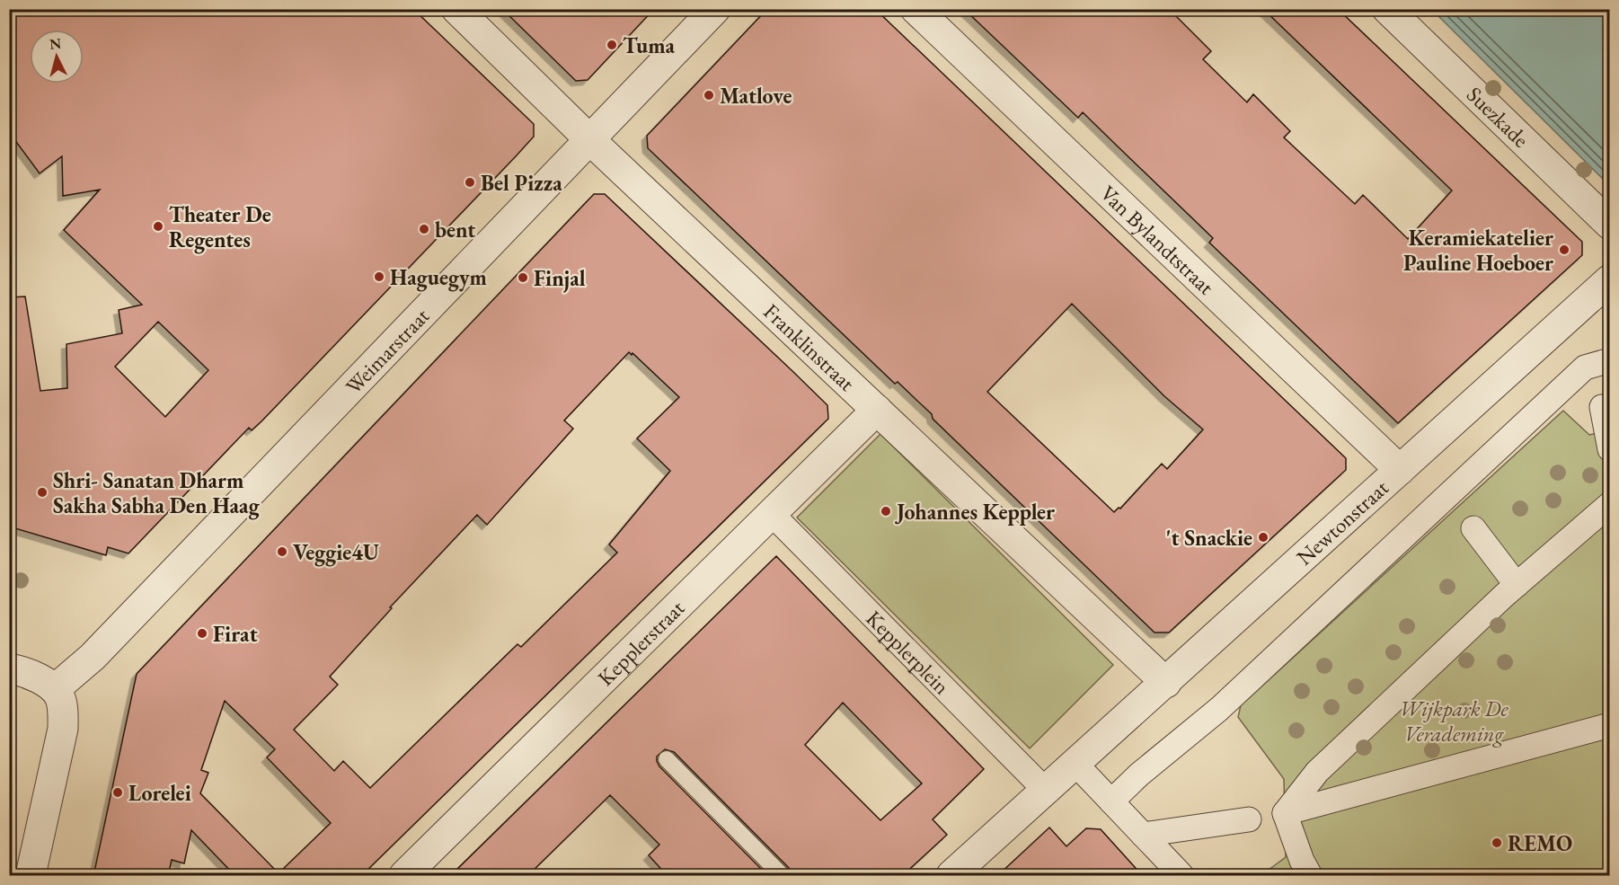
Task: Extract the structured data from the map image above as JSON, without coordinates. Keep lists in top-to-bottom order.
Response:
{
  "streets": {
    "street": [
      "Suezkade",
      "Van Bylandtstraat",
      "Franklinstraat",
      "Weimarstraat",
      "Newtonstraat",
      "Kepplerstraat",
      "Kepplerplein"
    ]
  },
  "crossings": [
    ["Van Bylandtstraat", "Newtonstraat"],
    ["Franklinstraat", "Weimarstraat"],
    ["Franklinstraat", "Newtonstraat"],
    ["Franklinstraat", "Kepplerstraat"],
    ["Newtonstraat", "Kepplerplein"],
    ["Kepplerstraat", "Kepplerplein"]
  ],
  "parks": ["Wijkpark De Verademing"],
  "places": [
    "Tuma",
    "Matlove",
    "Bel Pizza",
    "Theater De Regentes",
    "bent",
    "Keramiekatelier Pauline Hoeboer",
    "Haguegym",
    "Finjal",
    "Shri- Sanatan Dharm Sakha Sabha Den Haag",
    "Johannes Keppler",
    "'t Snackie",
    "Veggie4U",
    "Firat",
    "Lorelei",
    "REMO"
  ],
  "north": "top"
}
